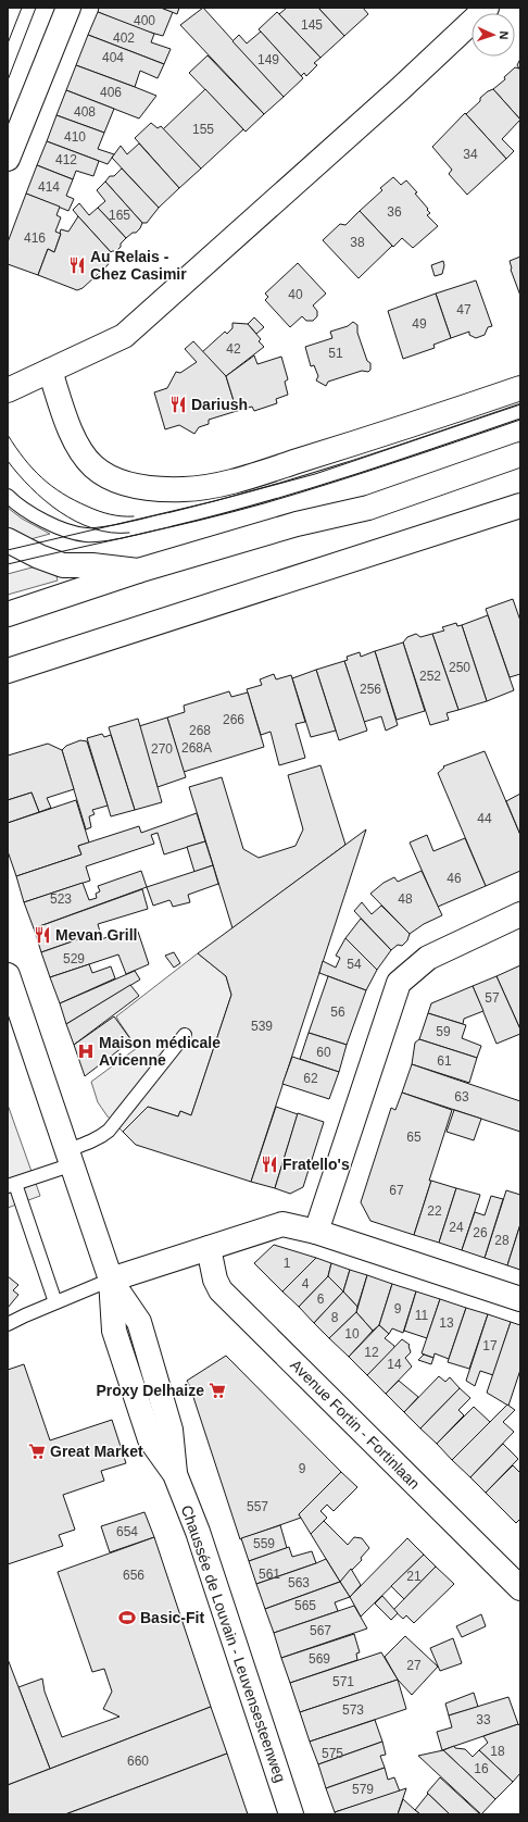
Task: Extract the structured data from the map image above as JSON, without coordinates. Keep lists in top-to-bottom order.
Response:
{
  "streets": {
    "street": ["Avenue Fortin - Fortinlaan", "Chaussée de Louvain - Leuvensesteenweg"]
  },
  "places": {
    "restaurant": [
      "Au Relais - Chez Casimir",
      "Dariush",
      "Mevan Grill",
      "Fratello's"
    ],
    "hospital": ["Maison médicale Avicenne"],
    "supermarket": ["Proxy Delhaize", "Great Market"],
    "sports": ["Basic-Fit"]
  },
  "house_numbers": [
    "400",
    "145",
    "402",
    "404",
    "149",
    "406",
    "408",
    "155",
    "410",
    "34",
    "412",
    "414",
    "36",
    "165",
    "416",
    "38",
    "40",
    "47",
    "49",
    "42",
    "51",
    "250",
    "252",
    "256",
    "266",
    "268",
    "268A",
    "270",
    "44",
    "46",
    "523",
    "48",
    "529",
    "54",
    "57",
    "56",
    "539",
    "59",
    "60",
    "61",
    "62",
    "63",
    "65",
    "67",
    "22",
    "24",
    "26",
    "28",
    "1",
    "4",
    "6",
    "9",
    "11",
    "8",
    "13",
    "10",
    "17",
    "12",
    "14",
    "9",
    "557",
    "654",
    "559",
    "561",
    "656",
    "21",
    "563",
    "565",
    "567",
    "569",
    "27",
    "571",
    "573",
    "33",
    "18",
    "575",
    "660",
    "16",
    "579"
  ],
  "north": "right"
}
